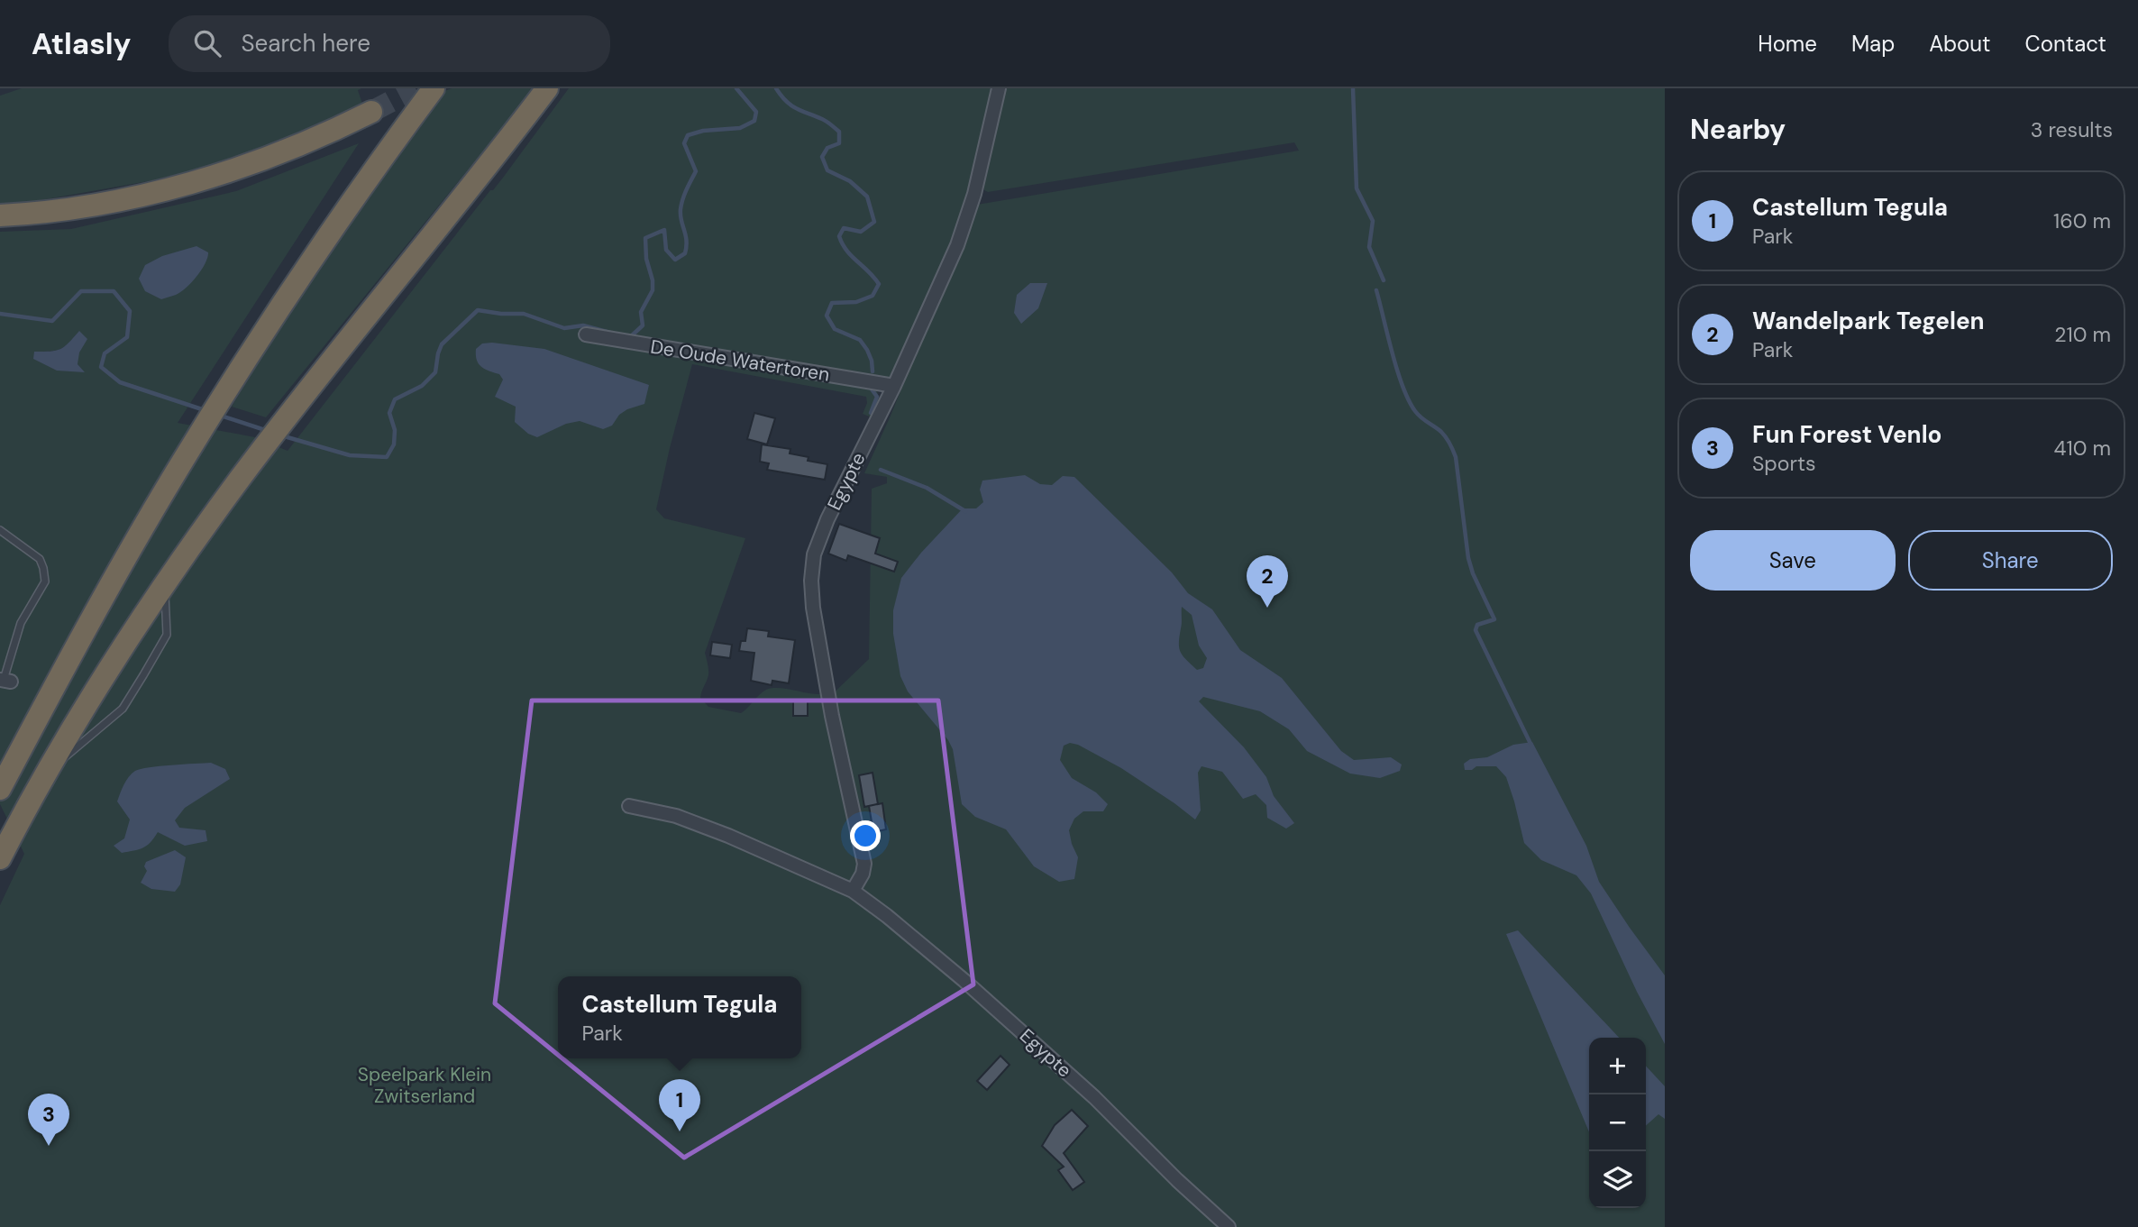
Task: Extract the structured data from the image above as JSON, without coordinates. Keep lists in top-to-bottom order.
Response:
{
  "streets": {
    "street": ["De Oude Watertoren", "Egypte"]
  },
  "crossings": [
    ["De Oude Watertoren", "Egypte"]
  ],
  "parks": ["Speelpark Klein Zwitserland"],
  "page": {
    "header": "Atlasly",
    "search": "Search here",
    "nav": [
      "Home",
      "Map",
      "About",
      "Contact"
    ],
    "heading": ["Nearby", "3 results"],
    "list": [
      {
        "mark": "1",
        "name": "Castellum Tegula",
        "note": "Park",
        "value": "160 m"
      },
      {
        "mark": "2",
        "name": "Wandelpark Tegelen",
        "note": "Park",
        "value": "210 m"
      },
      {
        "mark": "3",
        "name": "Fun Forest Venlo",
        "note": "Sports",
        "value": "410 m"
      }
    ],
    "buttons": ["Save", "Share"],
    "pins": ["2", "1", "3"],
    "popup": ["Castellum Tegula", "Park"],
    "map_buttons": ["+", "−"]
  }
}
